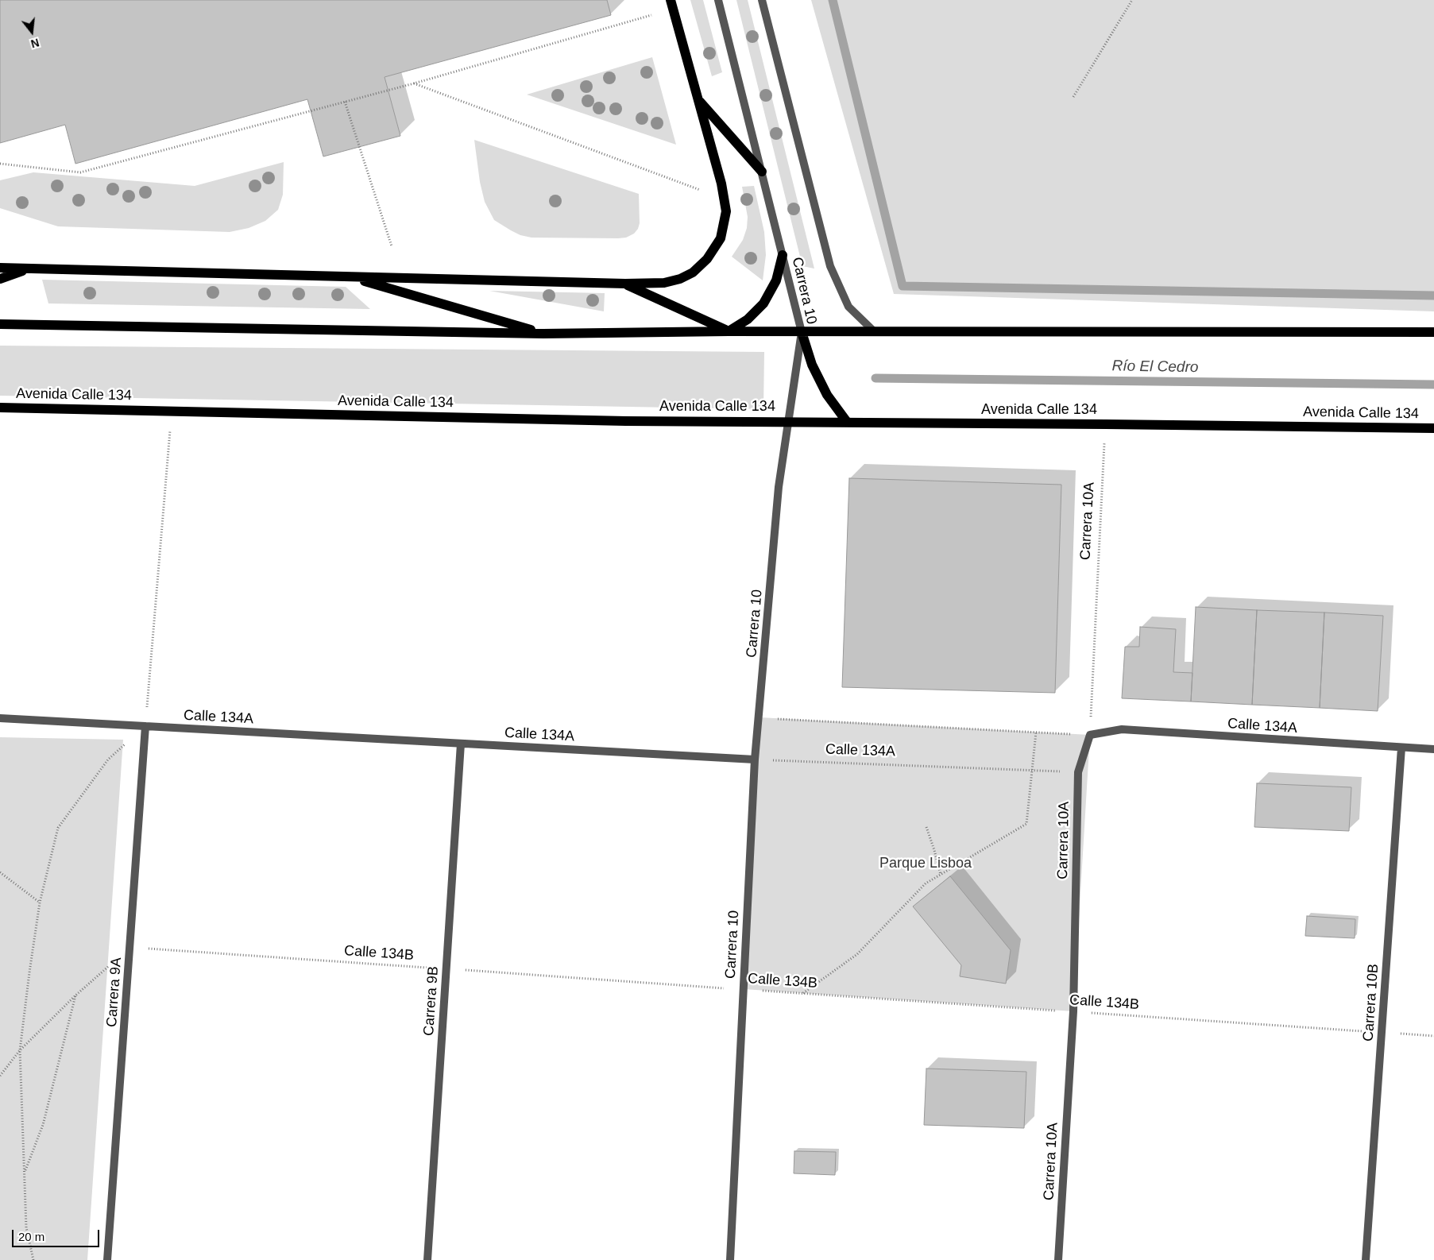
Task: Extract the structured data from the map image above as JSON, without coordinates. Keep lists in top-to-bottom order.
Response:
{
  "streets": {
    "main road": ["Avenida Calle 134"],
    "street": [
      "Carrera 10",
      "Carrera 10A",
      "Calle 134A",
      "Carrera 9A",
      "Carrera 9B",
      "Carrera 10B"
    ],
    "path": ["Calle 134B"]
  },
  "crossings": [
    ["Carrera 10", "Avenida Calle 134"],
    ["Carrera 10", "Calle 134A"],
    ["Carrera 10", "Calle 134B"],
    ["Avenida Calle 134", "Carrera 10A"],
    ["Carrera 10A", "Calle 134A"],
    ["Carrera 10A", "Calle 134B"],
    ["Calle 134A", "Carrera 9A"],
    ["Calle 134A", "Carrera 9B"],
    ["Calle 134A", "Carrera 10B"],
    ["Calle 134B", "Carrera 9A"],
    ["Calle 134B", "Carrera 9B"],
    ["Calle 134B", "Carrera 10B"]
  ],
  "water": ["Río El Cedro"],
  "parks": ["Parque Lisboa"],
  "scale_bar": "20 m",
  "north": "bottom"
}
